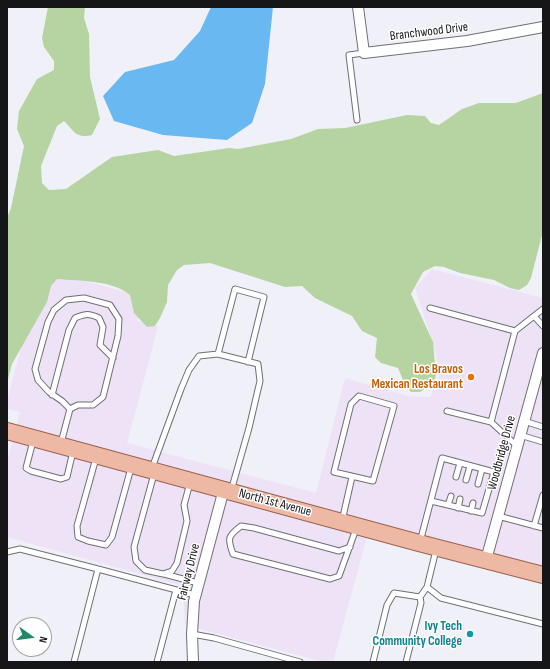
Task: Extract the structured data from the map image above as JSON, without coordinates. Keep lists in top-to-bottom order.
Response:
{
  "streets": {
    "main road": ["North 1st Avenue"],
    "street": ["Branchwood Drive", "Woodbridge Drive", "Fairway Drive"]
  },
  "crossings": [
    ["Woodbridge Drive", "North 1st Avenue"],
    ["North 1st Avenue", "Fairway Drive"]
  ],
  "places": ["Los Bravos Mexican Restaurant", "Ivy Tech Community College"],
  "north": "right"
}
